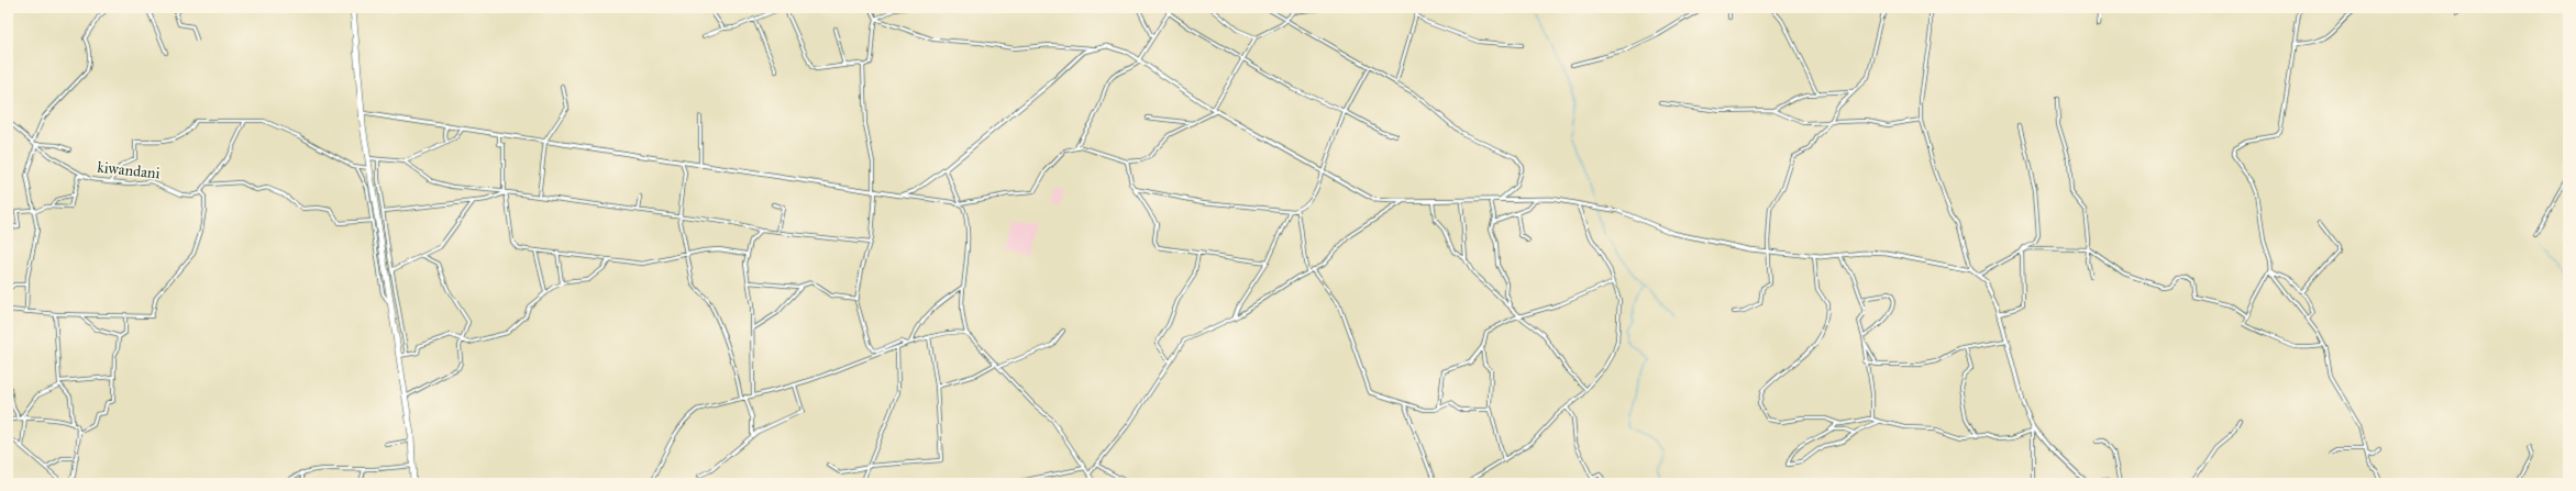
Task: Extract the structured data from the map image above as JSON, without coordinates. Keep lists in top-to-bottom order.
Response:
{
  "streets": {
    "street": ["kiwandani"]
  }
}
